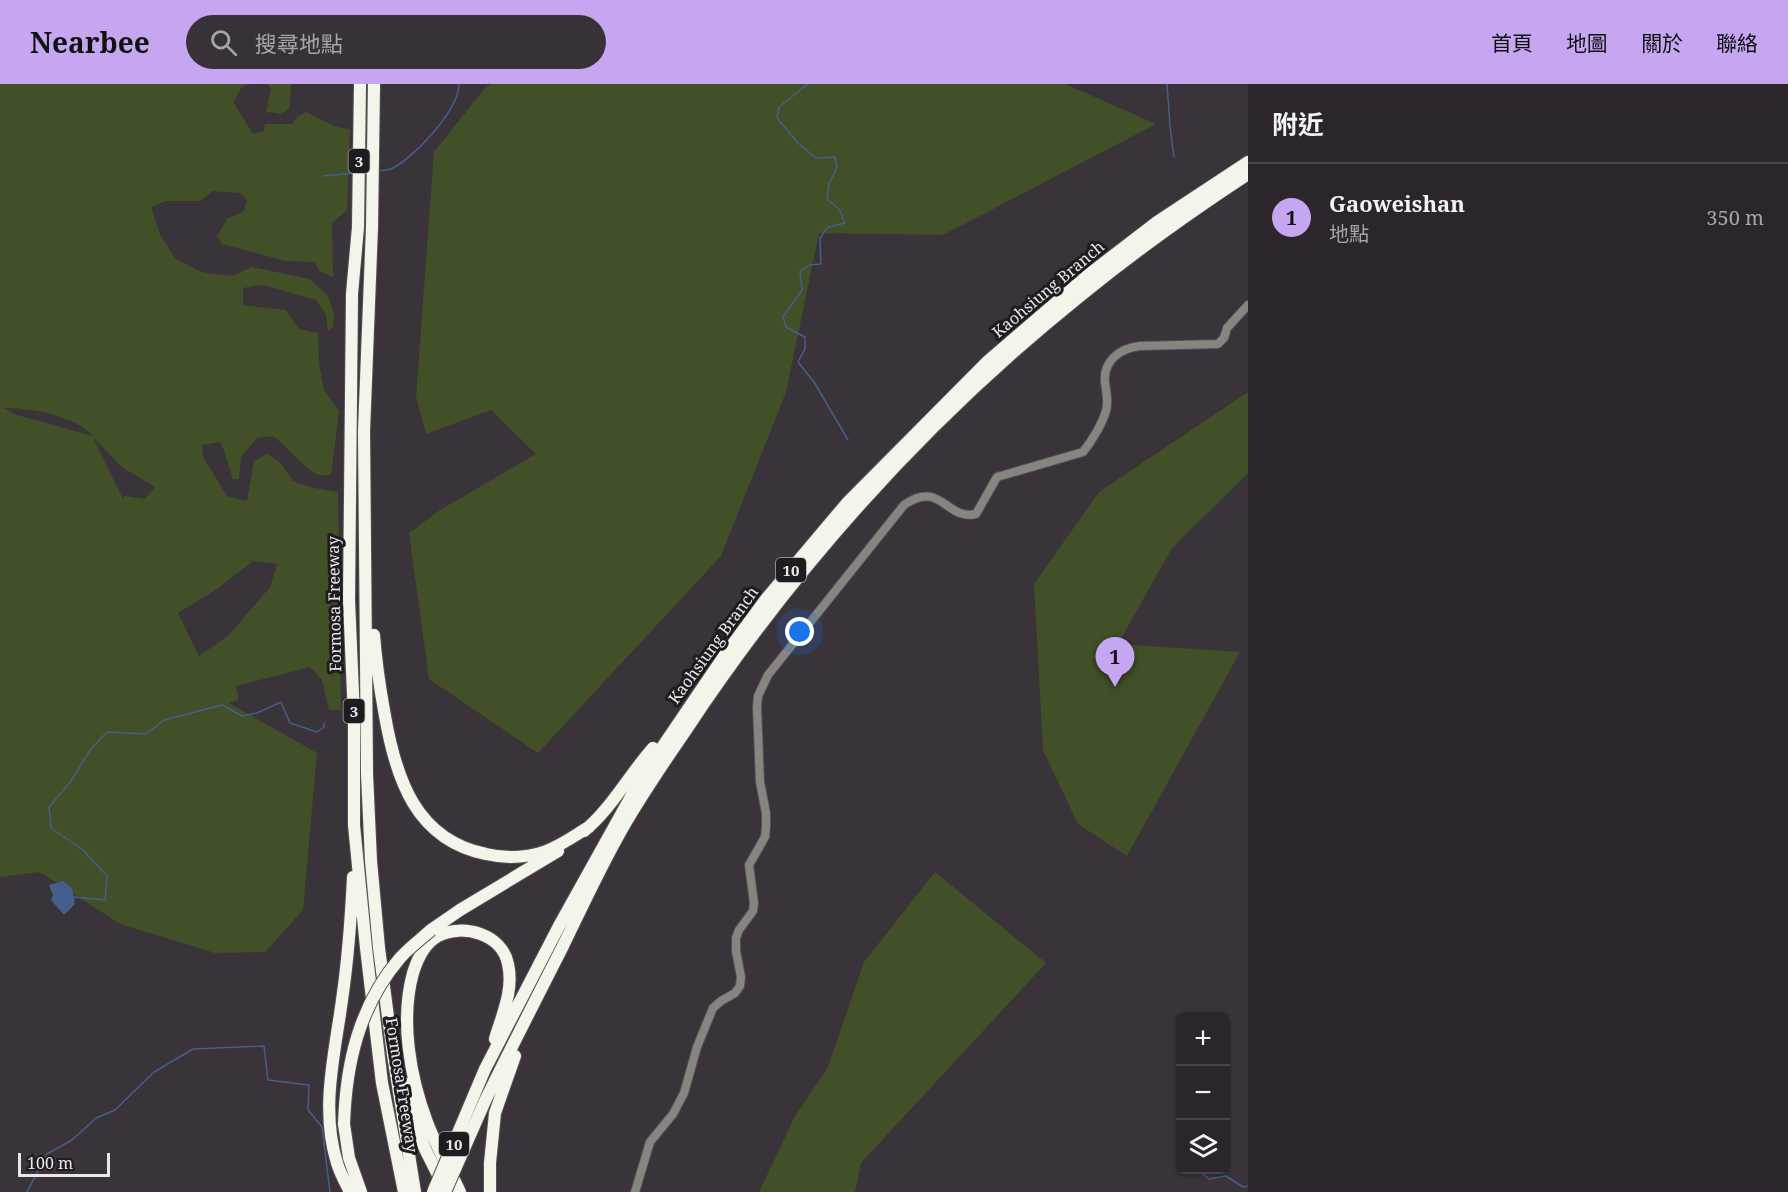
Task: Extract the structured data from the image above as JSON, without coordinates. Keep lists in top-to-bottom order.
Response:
{
  "streets": {
    "highway": [
      "3",
      "Kaohsiung Branch",
      "10",
      "Formosa Freeway"
    ]
  },
  "scale_bar": "100 m",
  "page": {
    "header": "Nearbee",
    "search": "搜尋地點",
    "nav": [
      "首頁",
      "地圖",
      "關於",
      "聯絡"
    ],
    "heading": "附近",
    "list": [
      {
        "mark": "1",
        "name": "Gaoweishan",
        "note": "地點",
        "value": "350 m"
      }
    ],
    "pins": "1",
    "map_buttons": ["+", "−"],
    "scale": "100 m"
  }
}
